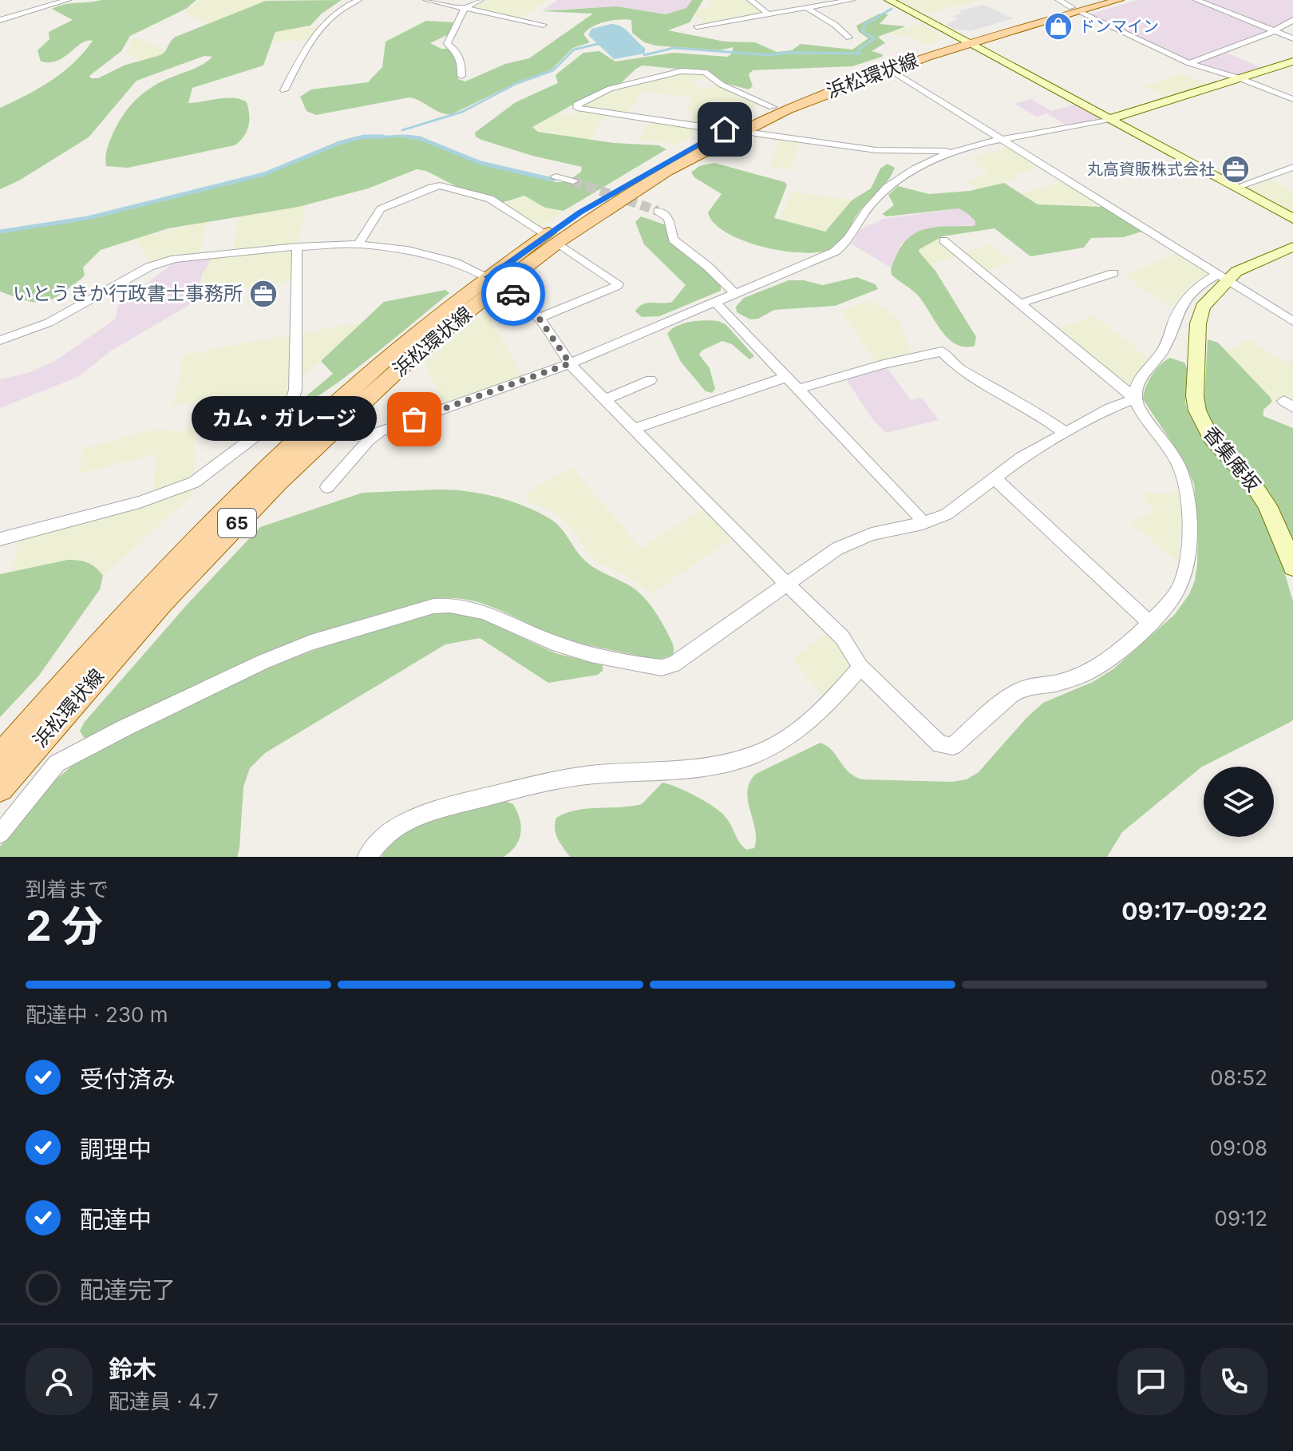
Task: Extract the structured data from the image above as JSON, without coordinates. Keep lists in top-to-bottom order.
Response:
{
  "streets": {
    "main road": ["浜松環状線", "65"],
    "street": ["香集庵坂"]
  },
  "places": {
    "shop": ["ドンマイン"],
    "office": ["丸高資販株式会社", "いとうきか行政書士事務所"],
    "other": ["カム・ガレージ"]
  },
  "page": {
    "bubble": "カム・ガレージ",
    "heading": ["2 分", "到着まで", "09:17–09:22"],
    "panel": ["鈴木", "配達員 · 4.7"],
    "bar": "配達中 · 230 m",
    "list": [
      ["受付済み", "08:52"],
      ["調理中", "09:08"],
      ["配達中", "09:12"],
      "配達完了"
    ]
  }
}
